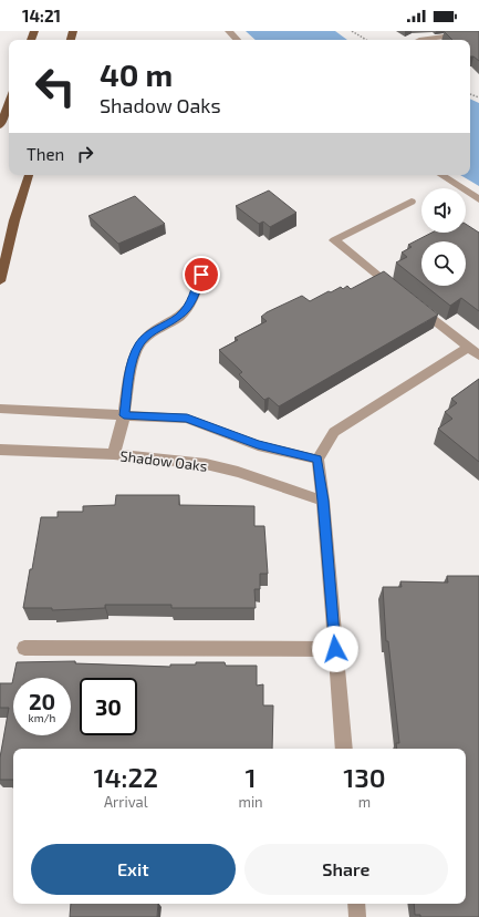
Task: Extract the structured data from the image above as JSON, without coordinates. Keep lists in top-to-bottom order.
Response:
{
  "streets": {
    "street": ["Shadow Oaks"]
  },
  "page": {
    "status": "14:21",
    "turn": ["40 m", "Shadow Oaks"],
    "then": "Then",
    "speed": "20 km/h",
    "limit": "30",
    "eta": [
      "14:22",
      "Arrival",
      "1",
      "min",
      "130",
      "m"
    ],
    "buttons": ["Exit", "Share"]
  }
}
